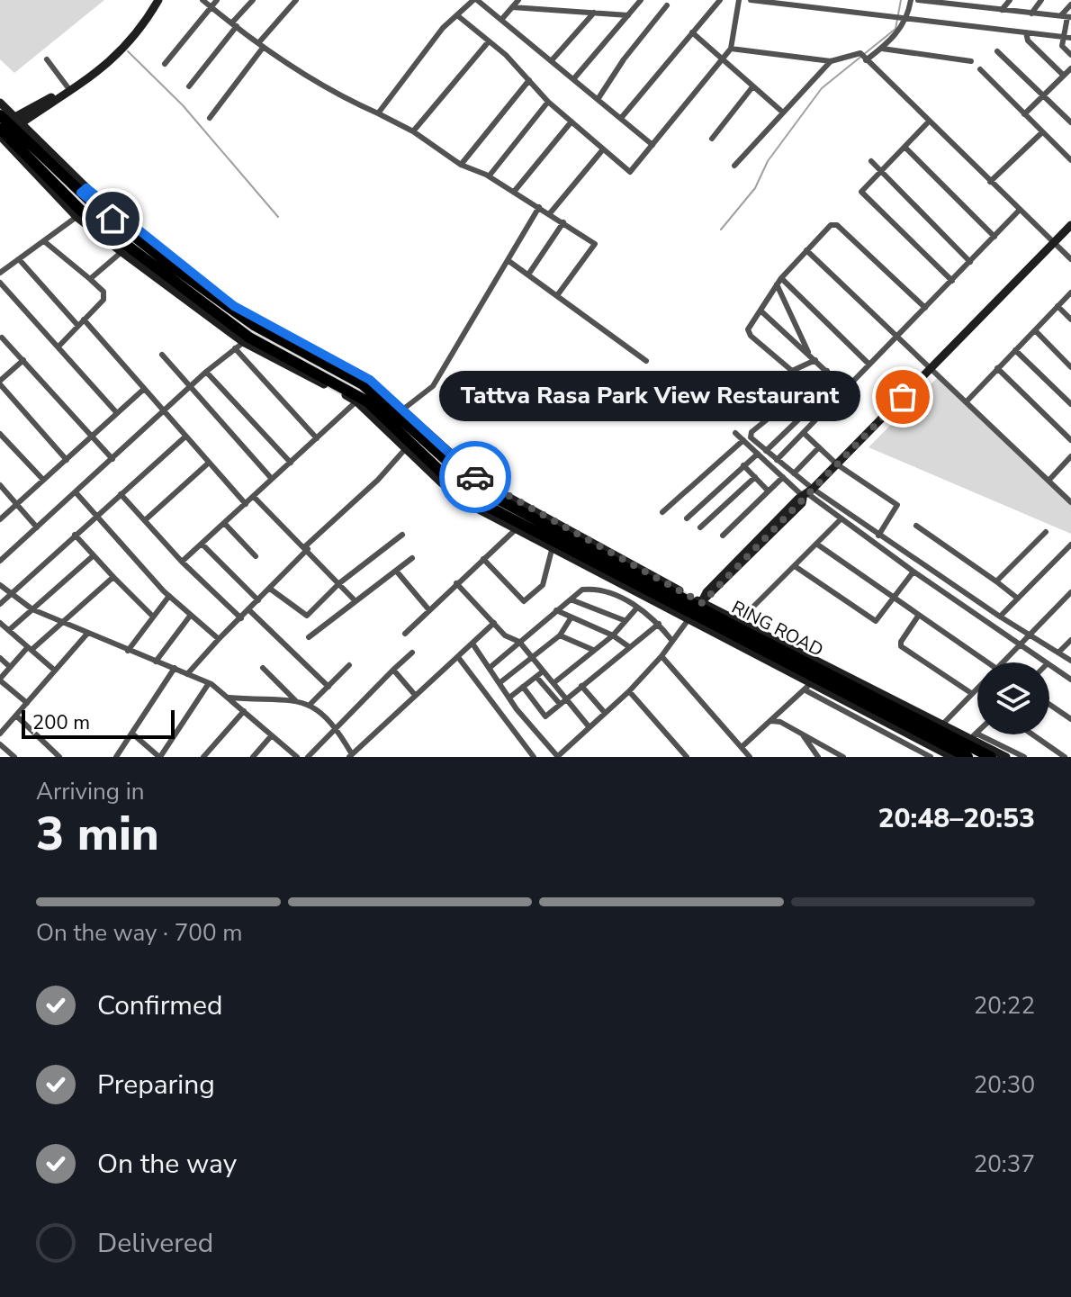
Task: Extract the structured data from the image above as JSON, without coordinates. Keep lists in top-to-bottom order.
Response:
{
  "streets": {
    "highway": ["RING ROAD"]
  },
  "places": ["Tattva Rasa Park View Restaurant"],
  "scale_bar": "200 m",
  "page": {
    "bubble": "Tattva Rasa Park View Restaurant",
    "scale": "200 m",
    "heading": ["3 min", "Arriving in", "20:48–20:53"],
    "bar": "On the way · 700 m",
    "list": [
      ["Confirmed", "20:22"],
      ["Preparing", "20:30"],
      ["On the way", "20:37"],
      "Delivered"
    ]
  }
}
